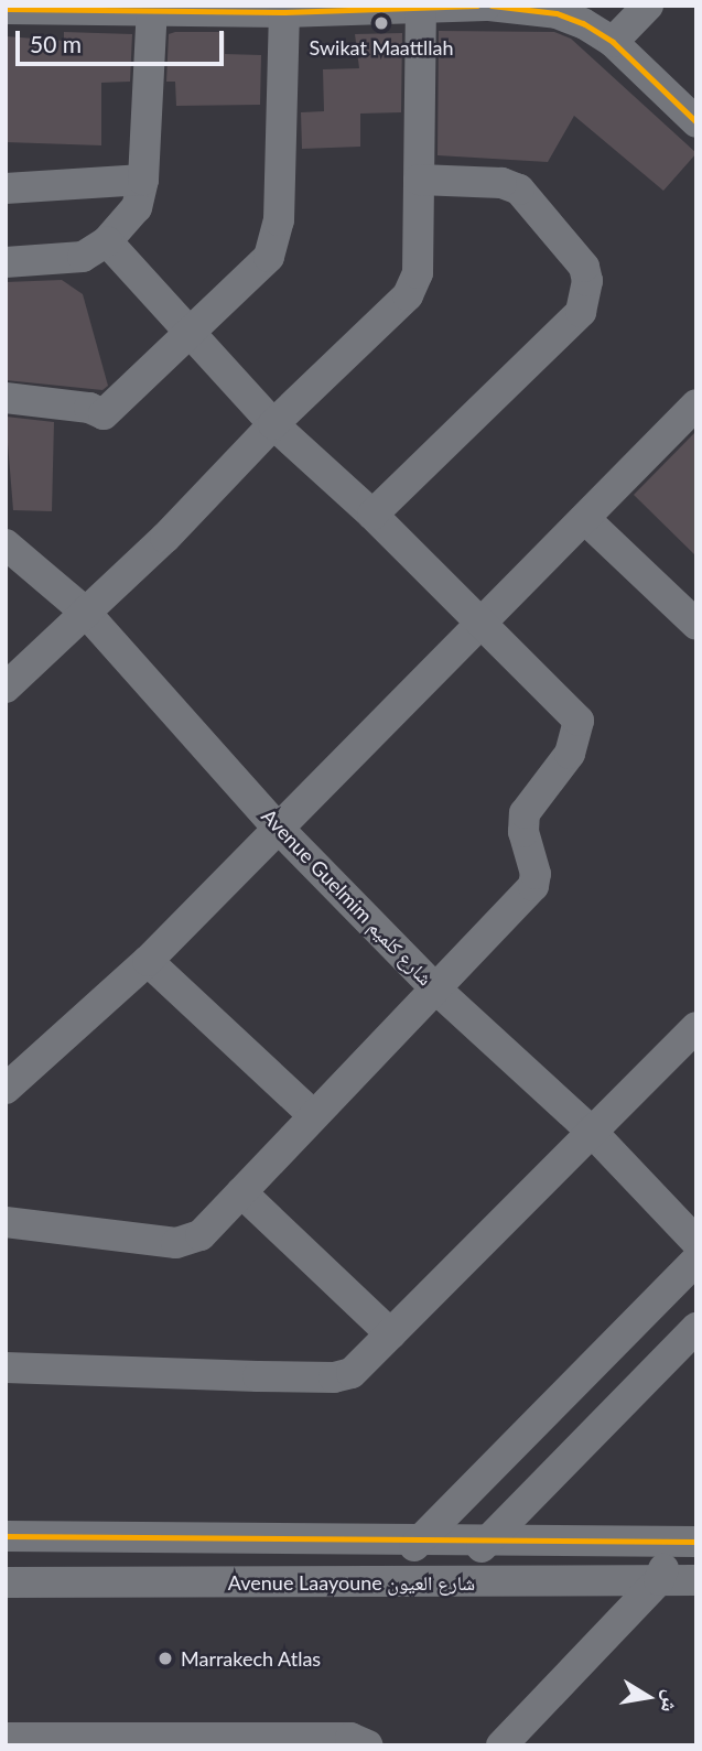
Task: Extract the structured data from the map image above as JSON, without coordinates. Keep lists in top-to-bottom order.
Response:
{
  "streets": {
    "street": ["Avenue Guelmim شارع كلميم", "Avenue Laayoune شارع العيون"]
  },
  "places": ["Swikat Maattllah", "Marrakech Atlas"],
  "scale_bar": "50 m",
  "north": "right"
}
